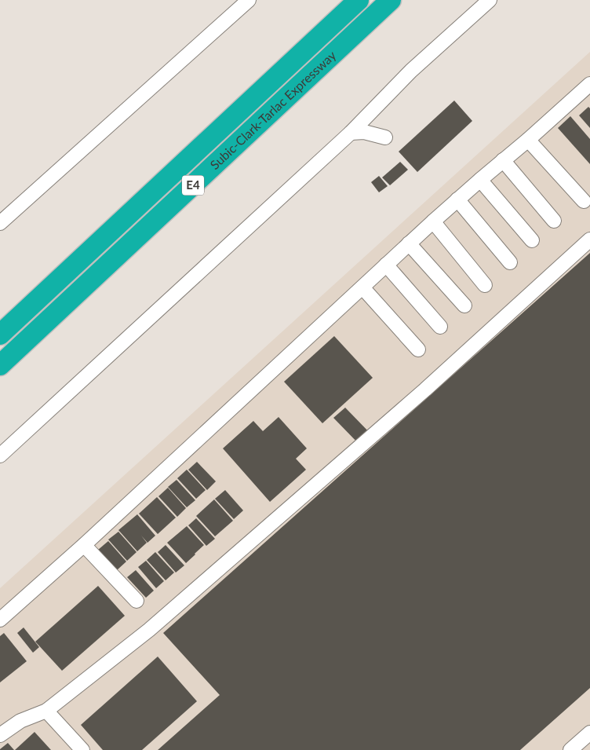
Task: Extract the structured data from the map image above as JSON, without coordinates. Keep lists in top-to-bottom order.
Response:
{
  "streets": {
    "highway": ["Subic-Clark-Tarlac Expressway", "E4"]
  }
}
